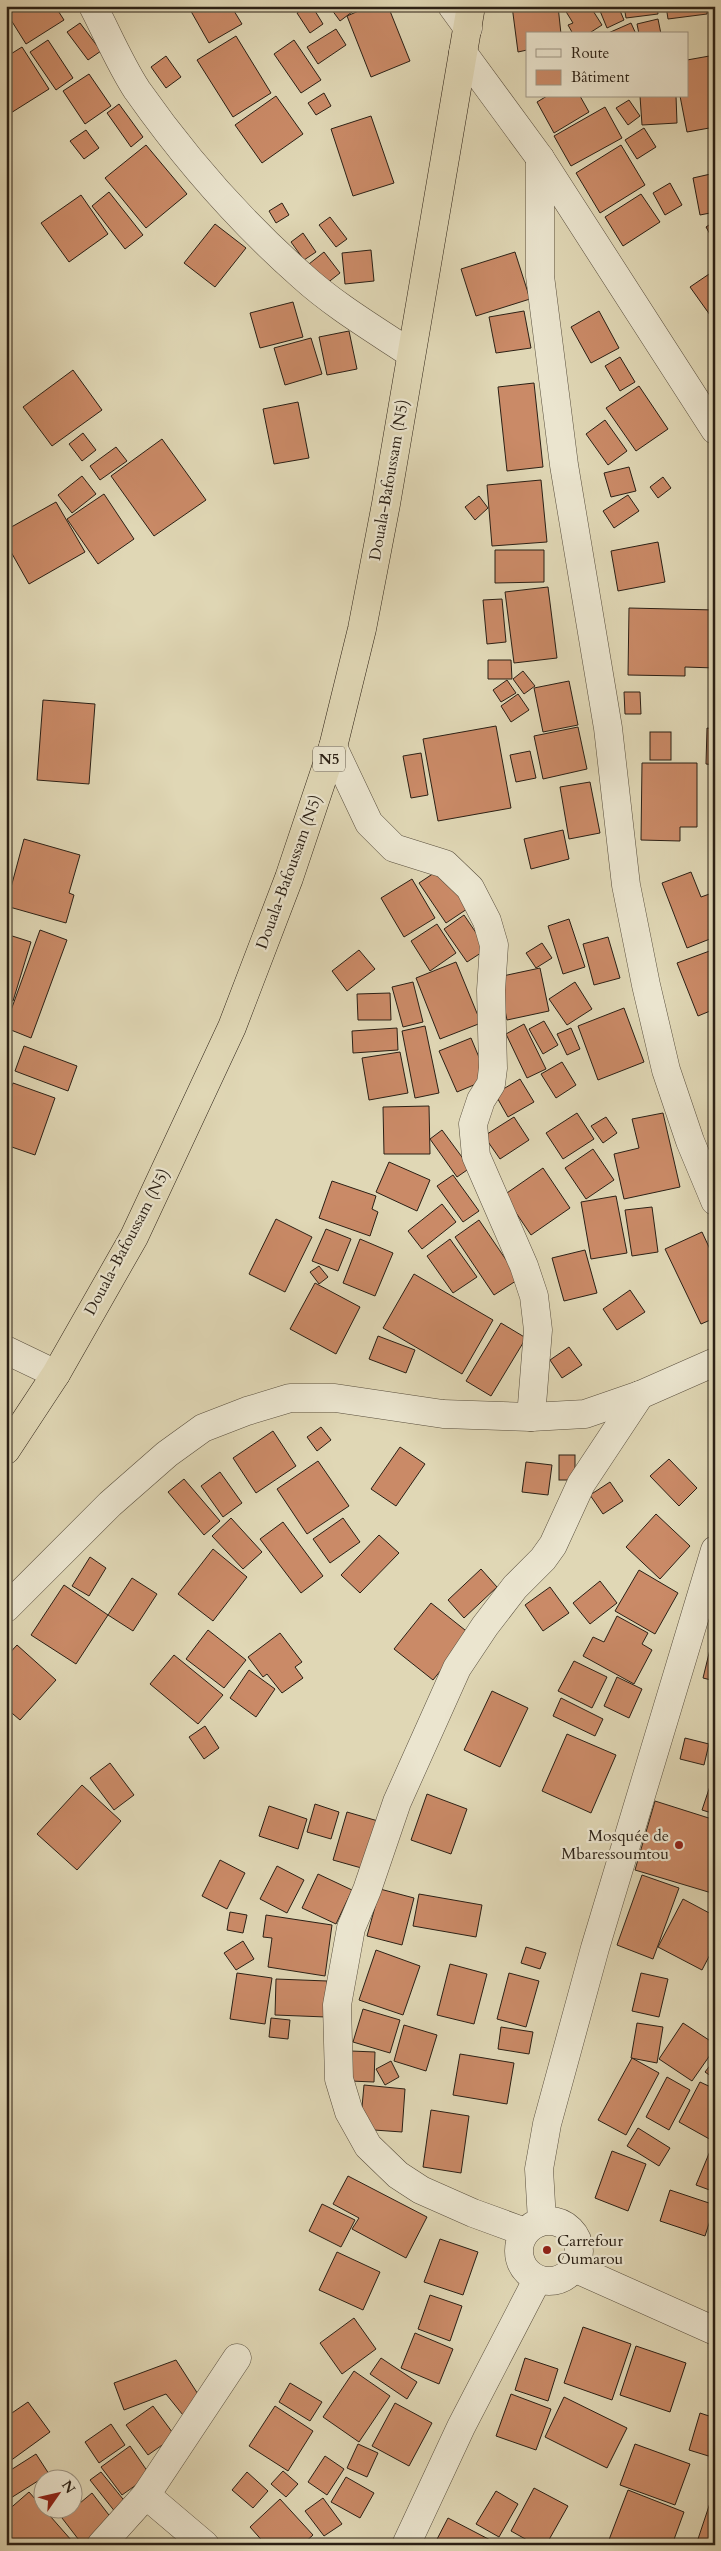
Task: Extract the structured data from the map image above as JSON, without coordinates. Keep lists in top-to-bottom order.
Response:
{
  "streets": {
    "highway": ["Douala-Bafoussam (N5)", "N5"]
  },
  "places": ["Mosquée de Mbaressoumtou", "Carrefour Oumarou"],
  "legend": ["Route", "Bâtiment"],
  "north": "top right"
}
